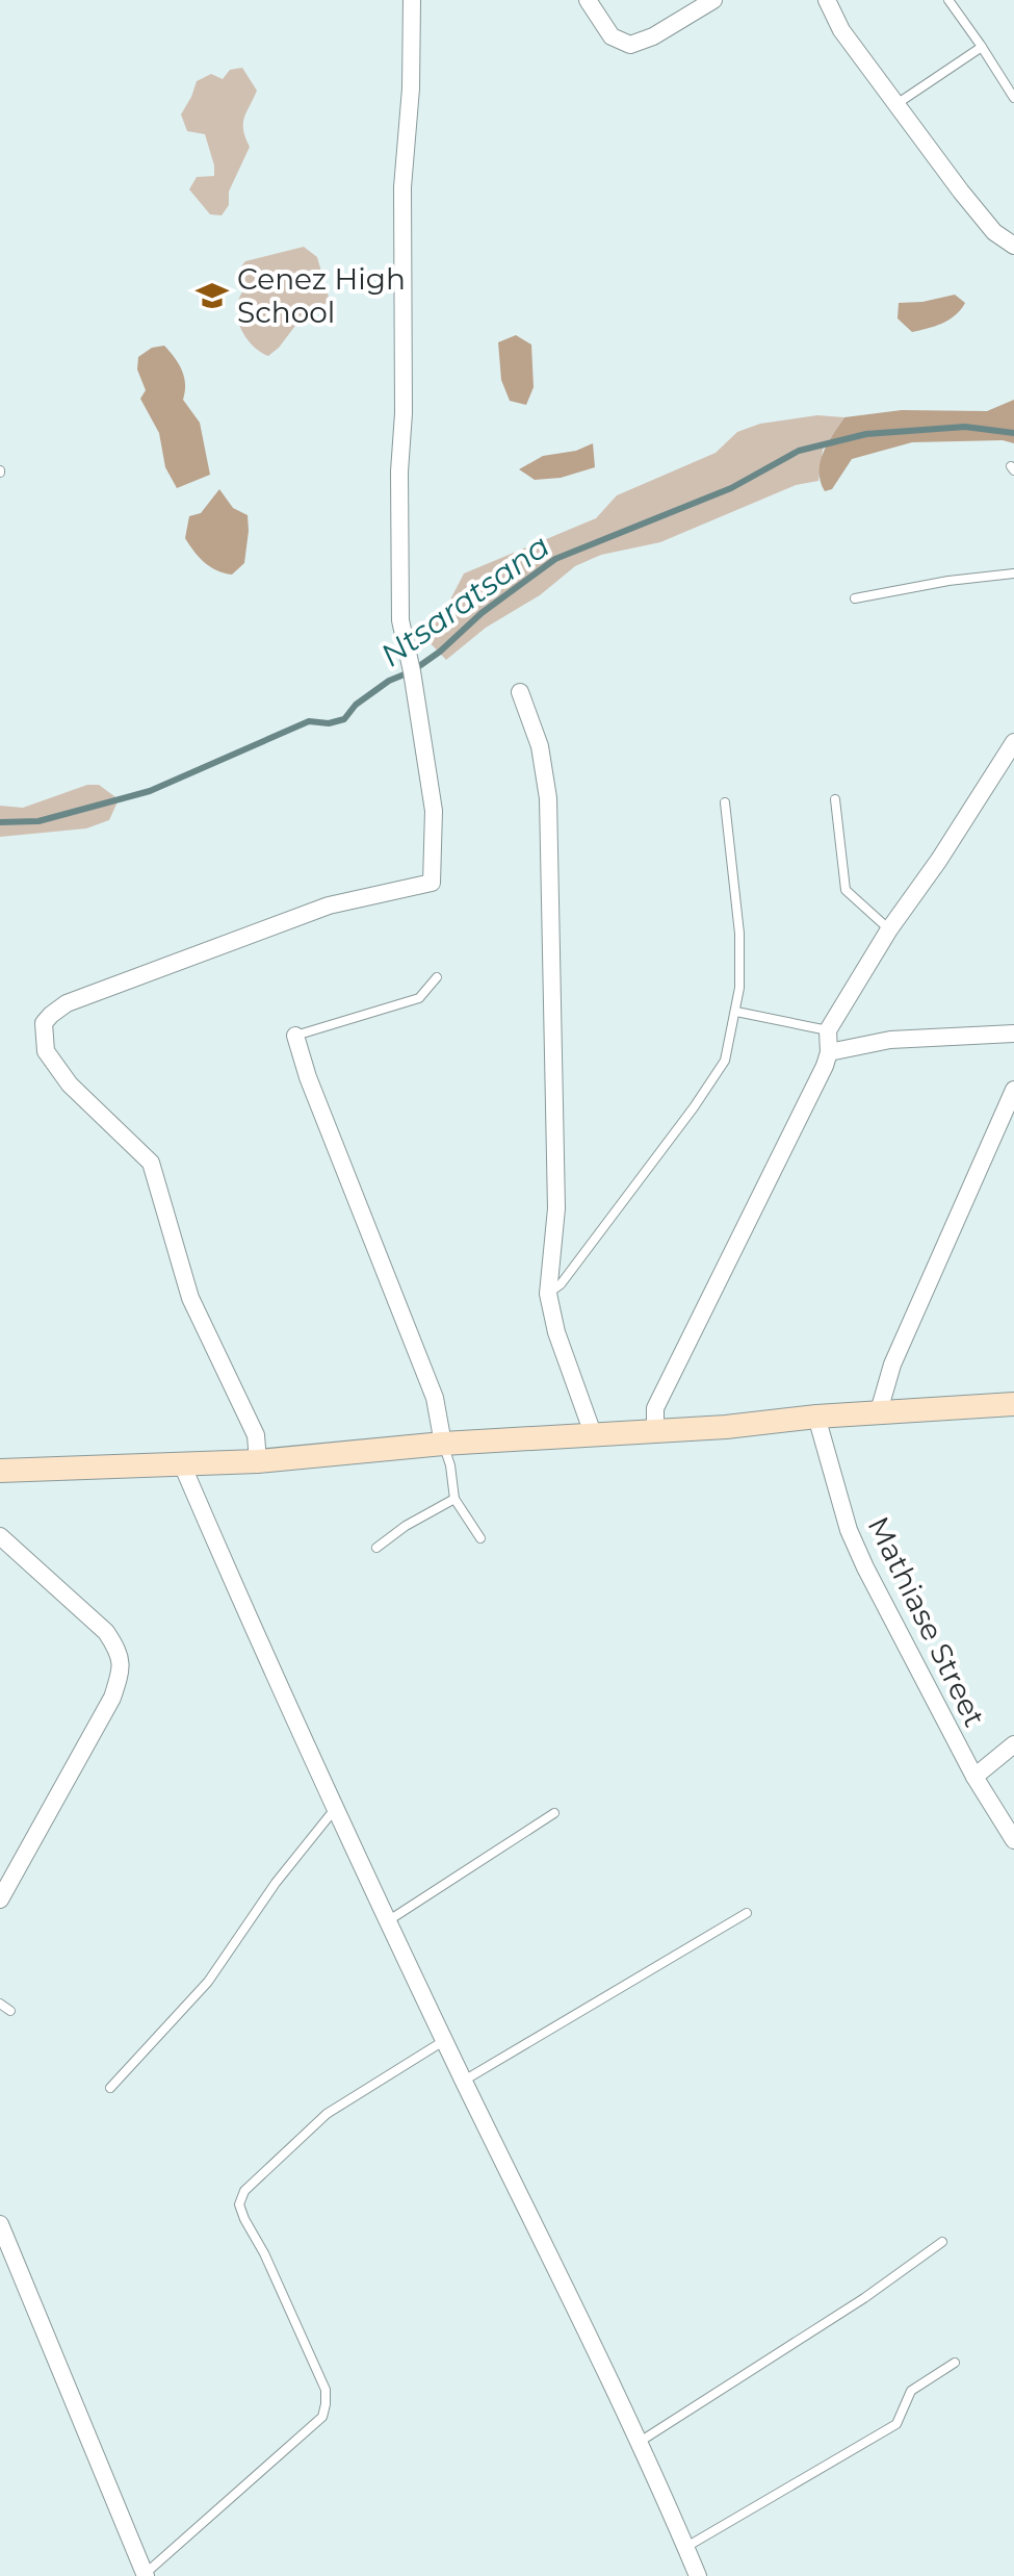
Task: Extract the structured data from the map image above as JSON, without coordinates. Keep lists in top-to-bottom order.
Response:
{
  "streets": {
    "street": ["Mathiase Street"]
  },
  "water": ["Ntsaratsana"],
  "places": {
    "school or university": ["Cenez High School"]
  }
}
